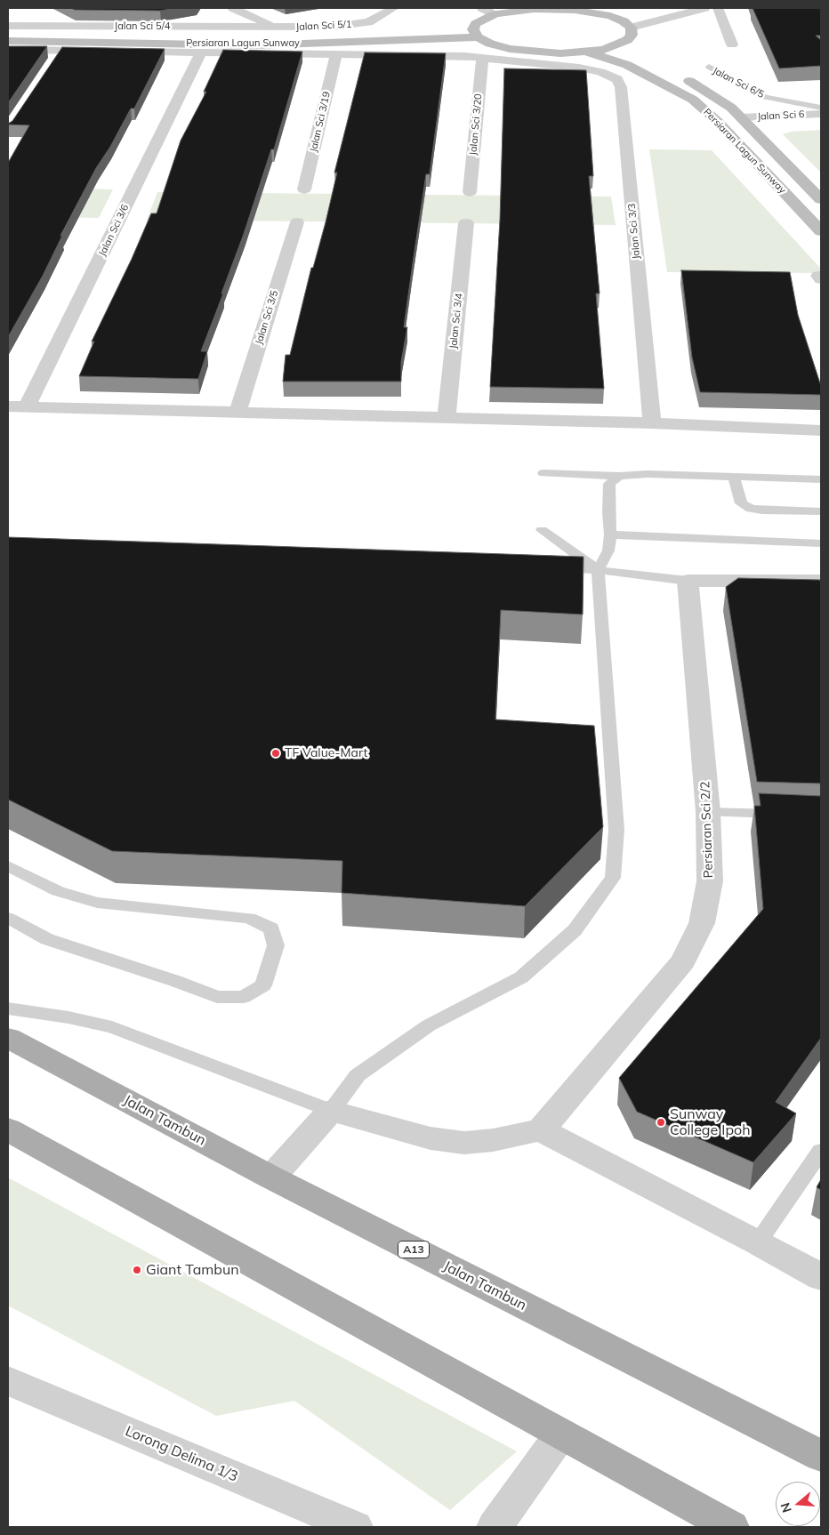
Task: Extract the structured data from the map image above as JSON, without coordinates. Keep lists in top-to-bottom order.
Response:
{
  "streets": {
    "main road": ["Persiaran Lagun Sunway", "Jalan Tambun", "A13"],
    "street": [
      "Jalan Sci 5/1",
      "Jalan Sci 5/4",
      "Jalan Sci 6",
      "Jalan Sci 3/19",
      "Jalan Sci 3/20",
      "Jalan Sci 3/6",
      "Jalan Sci 3/3",
      "Jalan Sci 3/5",
      "Jalan Sci 3/4",
      "Persiaran Sci 2/2",
      "Lorong Delima 1/3"
    ],
    "lane": ["Jalan Sci 6/5"]
  },
  "crossings": [
    ["Jalan Sci 5/1", "Jalan Sci 5/4"],
    ["Persiaran Lagun Sunway", "Jalan Sci 6"],
    ["Jalan Sci 3/19", "Jalan Sci 3/3"],
    ["Jalan Sci 3/20", "Jalan Sci 3/3"],
    ["Jalan Sci 3/6", "Jalan Sci 3/3"]
  ],
  "places": ["TF Value-Mart", "Sunway College Ipoh", "Giant Tambun"],
  "north": "left"
}
